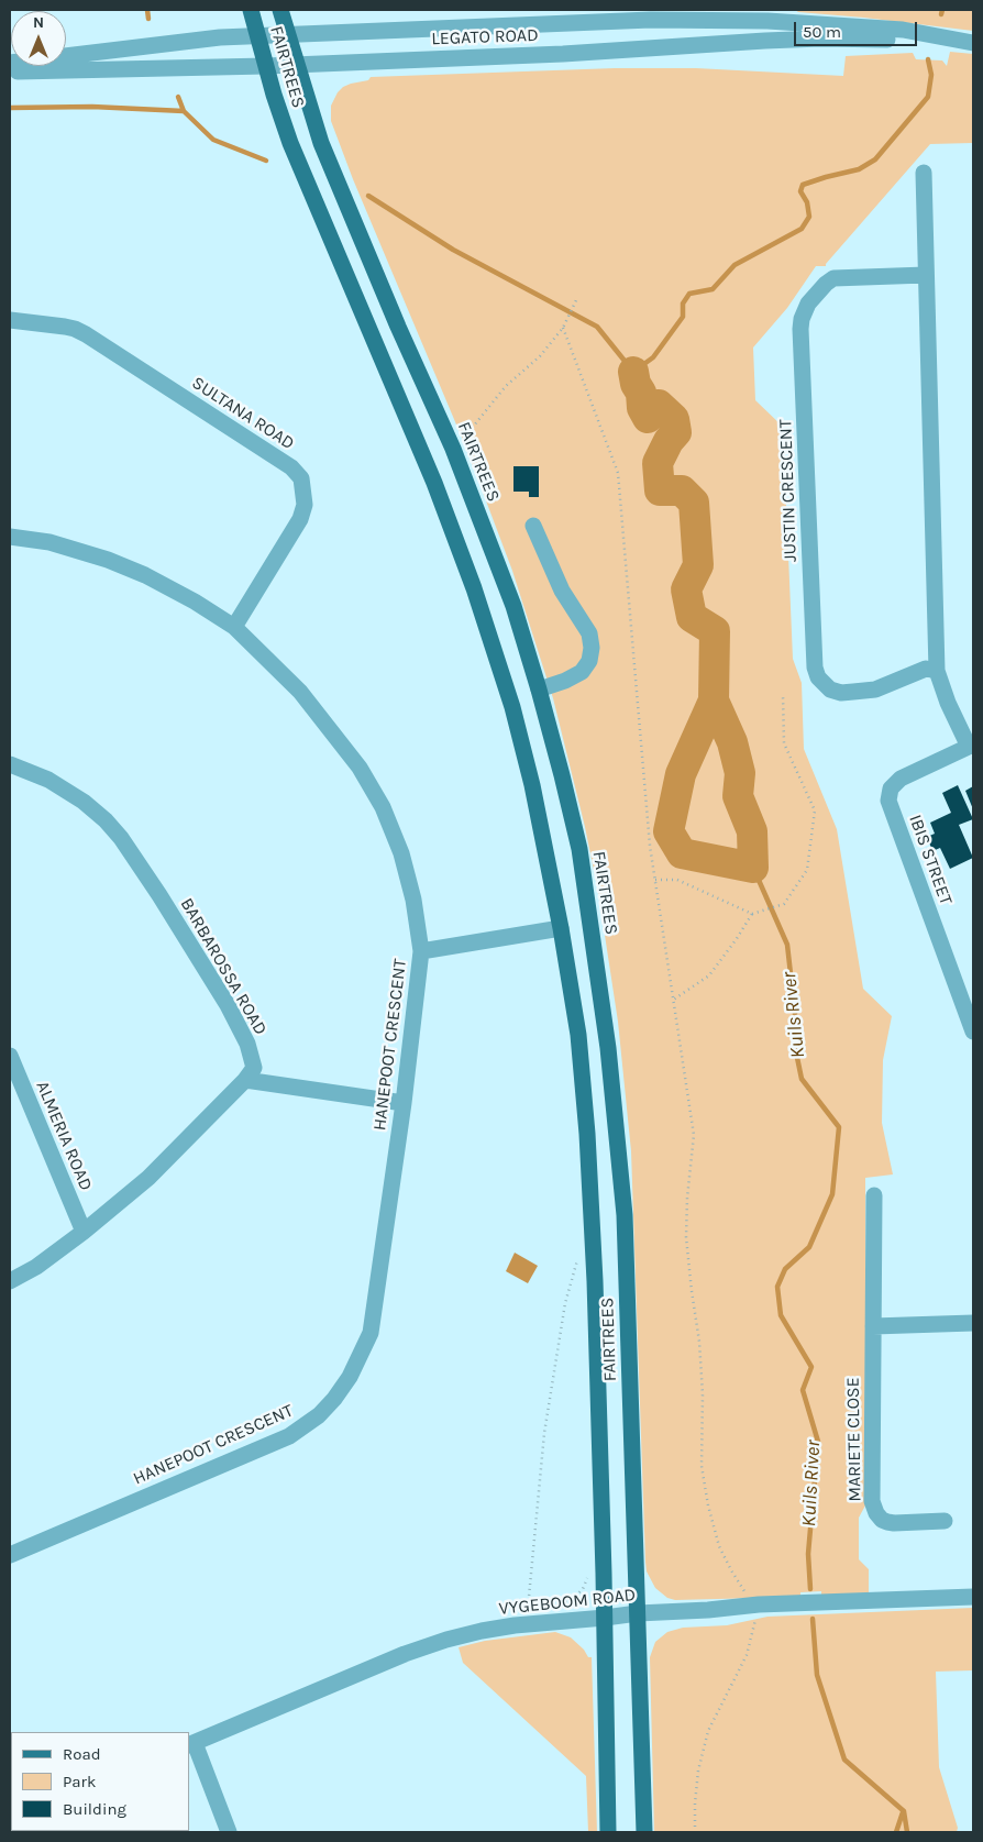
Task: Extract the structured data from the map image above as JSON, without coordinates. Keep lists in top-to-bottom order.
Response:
{
  "streets": {
    "main road": ["FAIRTREES"],
    "street": [
      "LEGATO ROAD",
      "SULTANA ROAD",
      "JUSTIN CRESCENT",
      "IBIS STREET",
      "BARBAROSSA ROAD",
      "HANEPOOT CRESCENT",
      "ALMERIA ROAD",
      "MARIETE CLOSE",
      "VYGEBOOM ROAD"
    ]
  },
  "crossings": [
    ["LEGATO ROAD", "FAIRTREES"],
    ["FAIRTREES", "VYGEBOOM ROAD"],
    ["SULTANA ROAD", "HANEPOOT CRESCENT"]
  ],
  "water": ["Kuils River"],
  "legend": ["Road", "Park", "Building"],
  "scale_bar": "50 m",
  "north": "top"
}
